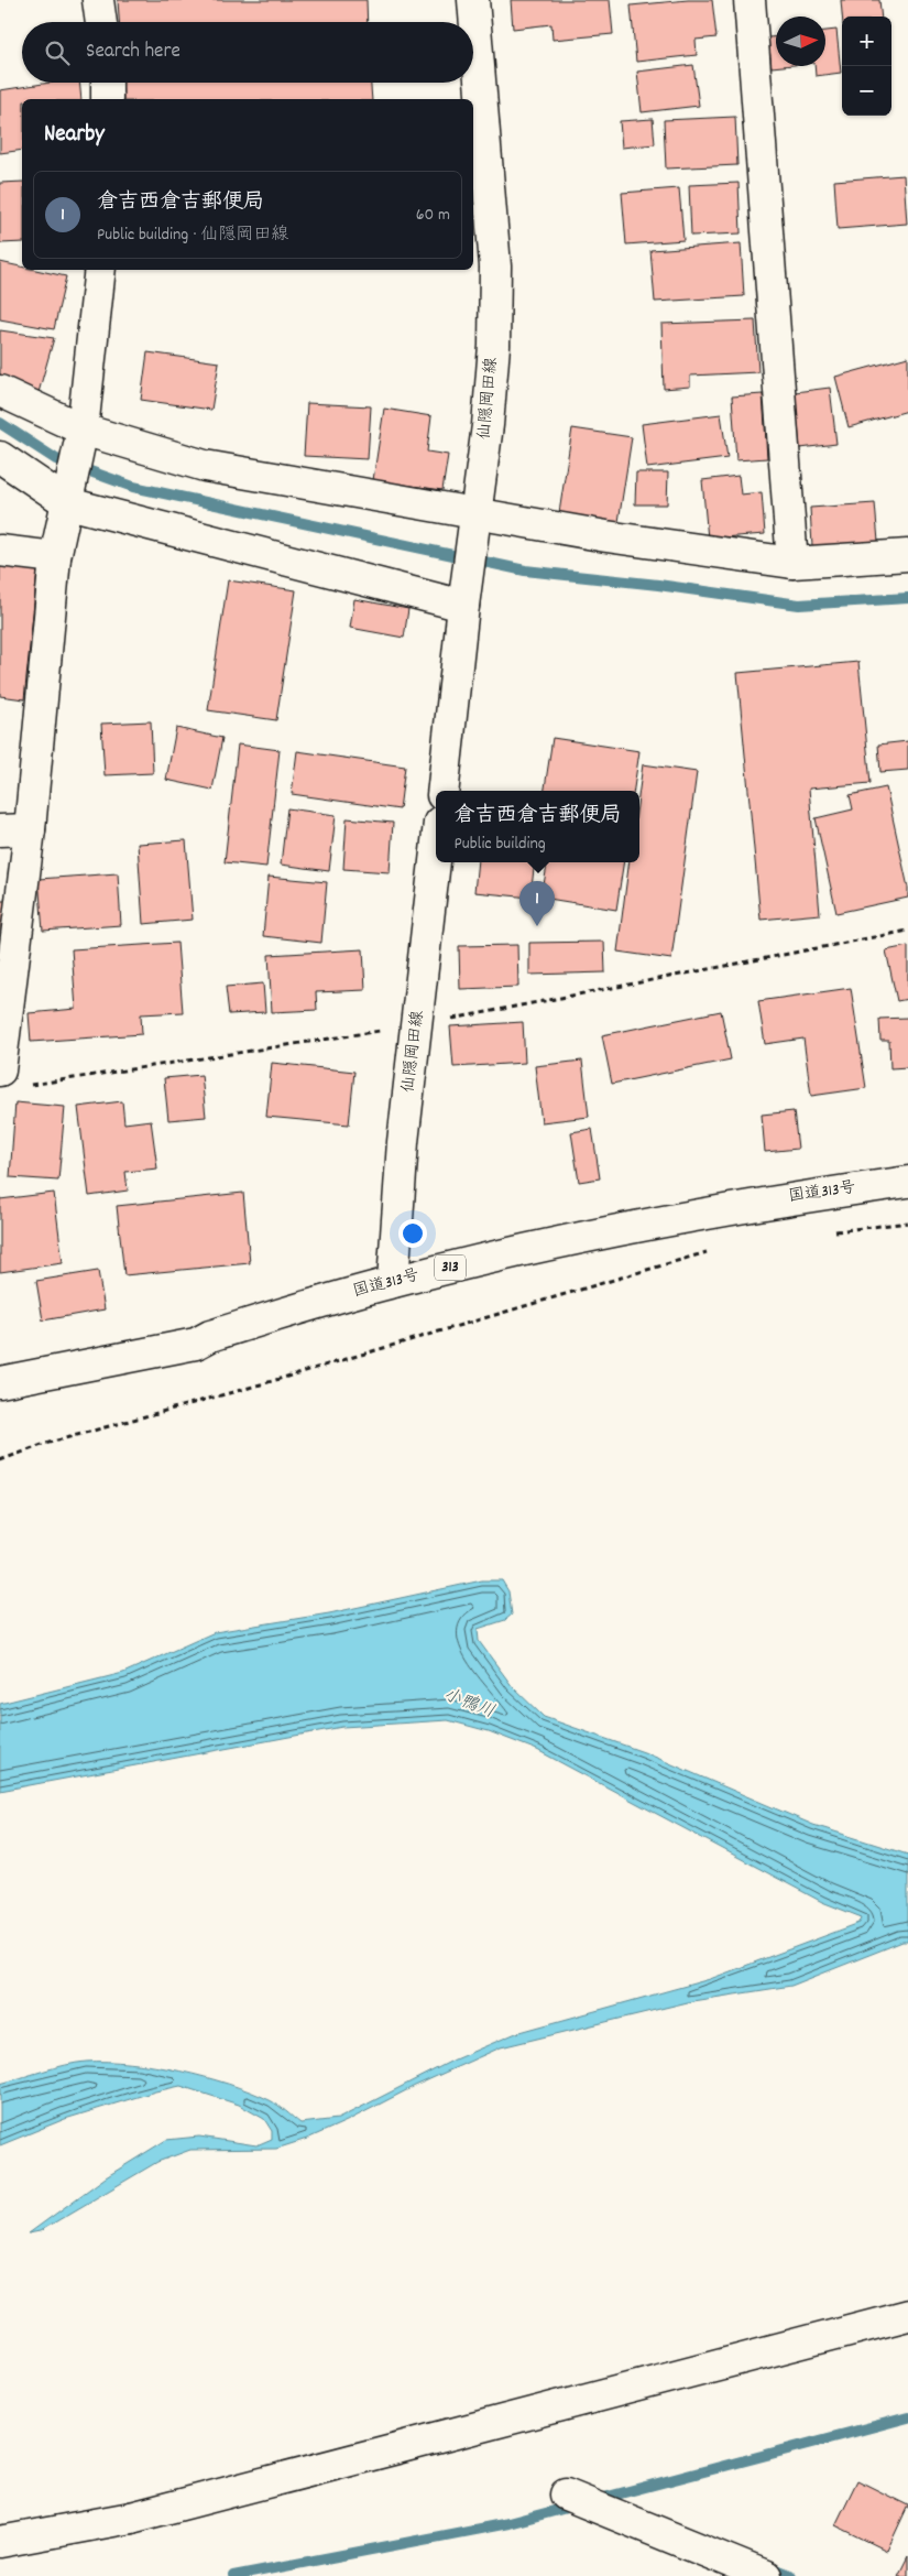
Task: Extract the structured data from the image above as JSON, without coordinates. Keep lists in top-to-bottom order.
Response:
{
  "streets": {
    "main road": ["仙隠岡田線", "国道313号", "313"]
  },
  "crossings": [
    ["仙隠岡田線", "国道313号"]
  ],
  "water": ["小鴨川"],
  "north": "right",
  "page": {
    "map_buttons": ["+", "−"],
    "search": "Search here",
    "heading": "Nearby",
    "list": [
      {
        "mark": "1",
        "name": "倉吉西倉吉郵便局",
        "note": "Public building · 仙隠岡田線",
        "value": "60 m"
      }
    ],
    "popup": ["倉吉西倉吉郵便局", "Public building"],
    "pins": "1"
  }
}
